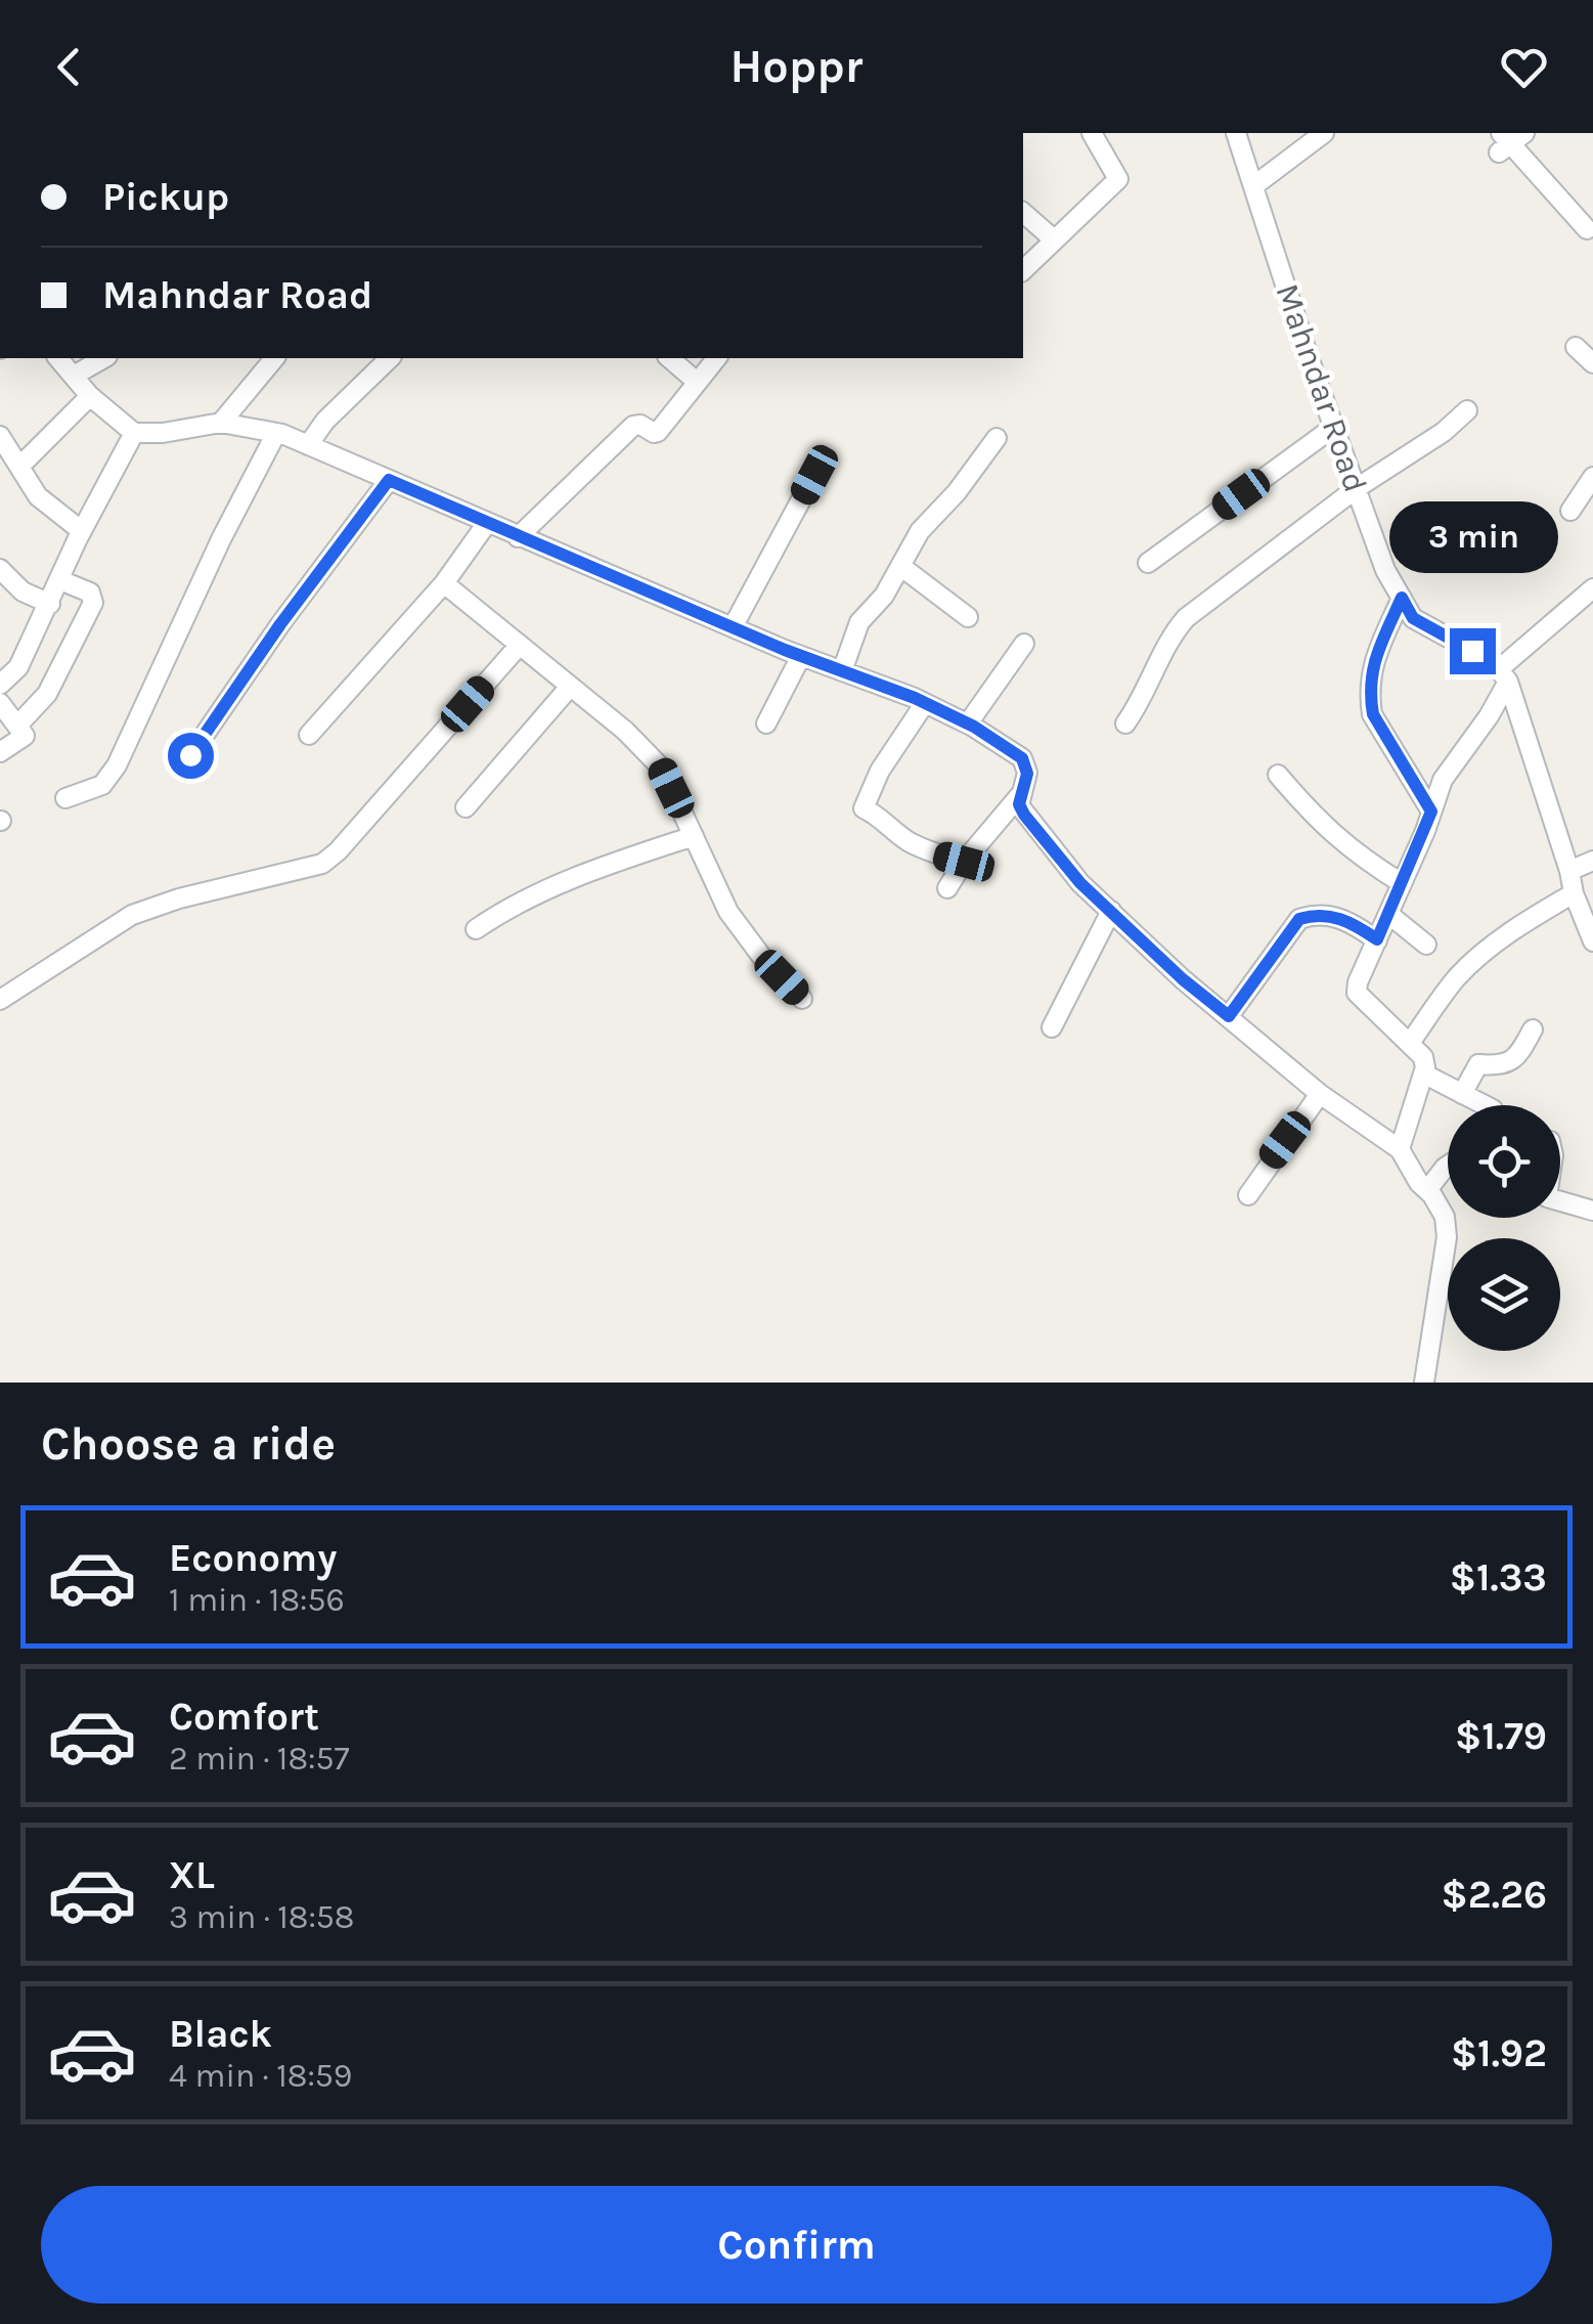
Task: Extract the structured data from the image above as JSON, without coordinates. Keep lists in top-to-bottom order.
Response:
{
  "streets": {
    "street": ["Mahndar Road"]
  },
  "page": {
    "header": "Hoppr",
    "banner": ["Pickup", "Mahndar Road"],
    "bubble": "3 min",
    "heading": "Choose a ride",
    "list": [
      {
        "name": "Economy",
        "note": "1 min · 18:56",
        "value": "$1.33"
      },
      {
        "name": "Comfort",
        "note": "2 min · 18:57",
        "value": "$1.79"
      },
      {
        "name": "XL",
        "note": "3 min · 18:58",
        "value": "$2.26"
      },
      {
        "name": "Black",
        "note": "4 min · 18:59",
        "value": "$1.92"
      }
    ],
    "buttons": "Confirm"
  }
}
